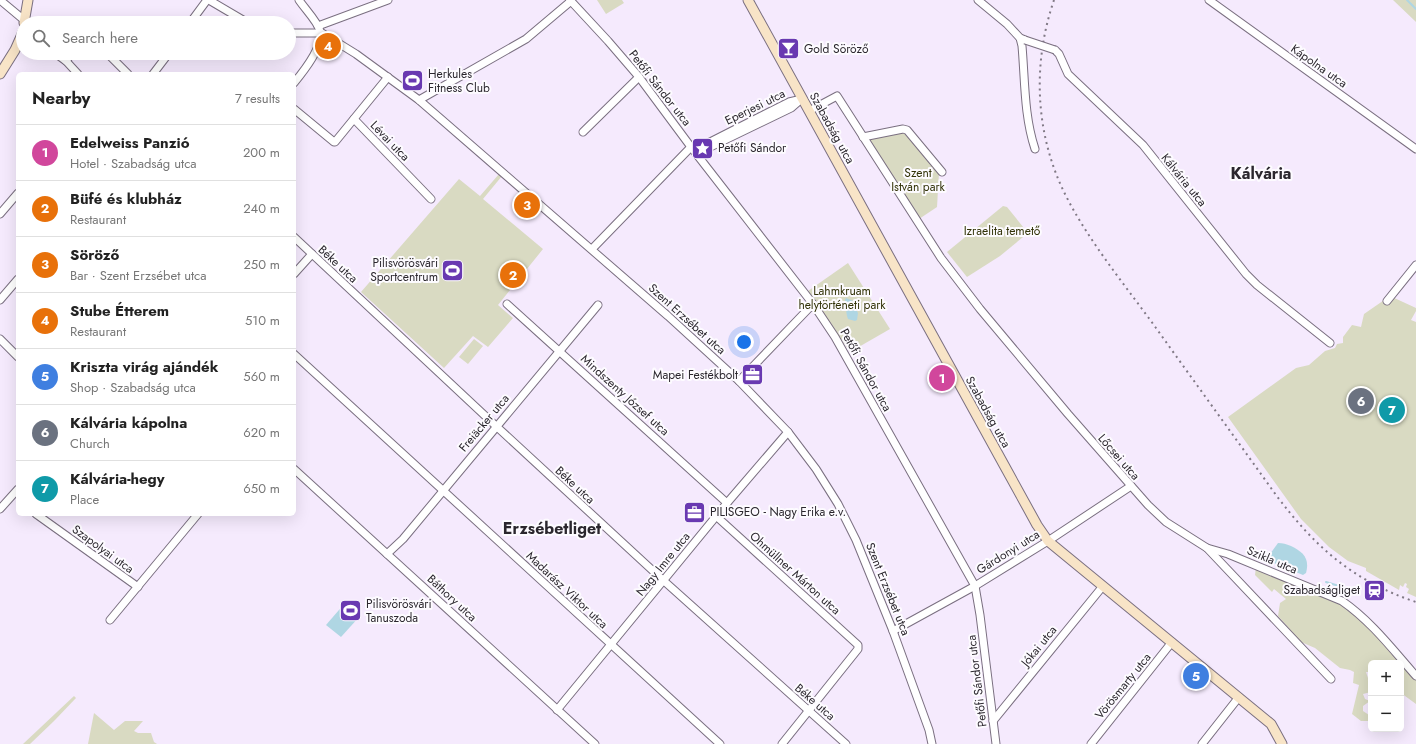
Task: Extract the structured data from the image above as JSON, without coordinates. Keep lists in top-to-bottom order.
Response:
{
  "streets": {
    "street": [
      "Kápolna utca",
      "Petőfi Sándor utca",
      "Eperjesi utca",
      "Szabadság utca",
      "Lévai utca",
      "Kálvária utca",
      "Béke utca",
      "Szent Erzsébet utca",
      "Mindszenty József utca",
      "Freiäcker utca",
      "Lőcsei utca",
      "Szapolyai utca",
      "Gárdonyi utca",
      "Szikla utca",
      "Nagy Imre utca",
      "Ohmüllner Márton utca",
      "Madarász Viktor utca",
      "Báthory utca",
      "Jókai utca",
      "Vörösmarty utca"
    ]
  },
  "crossings": [
    ["Petőfi Sándor utca", "Eperjesi utca"],
    ["Petőfi Sándor utca", "Gárdonyi utca"],
    ["Petőfi Sándor utca", "Jókai utca"],
    ["Eperjesi utca", "Szabadság utca"],
    ["Szabadság utca", "Gárdonyi utca"],
    ["Szabadság utca", "Jókai utca"],
    ["Szabadság utca", "Vörösmarty utca"],
    ["Lévai utca", "Szent Erzsébet utca"],
    ["Béke utca", "Freiäcker utca"],
    ["Béke utca", "Nagy Imre utca"],
    ["Béke utca", "Ohmüllner Márton utca"],
    ["Szent Erzsébet utca", "Gárdonyi utca"],
    ["Szent Erzsébet utca", "Nagy Imre utca"],
    ["Mindszenty József utca", "Freiäcker utca"],
    ["Mindszenty József utca", "Nagy Imre utca"],
    ["Freiäcker utca", "Madarász Viktor utca"],
    ["Freiäcker utca", "Báthory utca"],
    ["Lőcsei utca", "Gárdonyi utca"],
    ["Lőcsei utca", "Szikla utca"],
    ["Nagy Imre utca", "Ohmüllner Márton utca"],
    ["Nagy Imre utca", "Madarász Viktor utca"],
    ["Nagy Imre utca", "Báthory utca"]
  ],
  "districts": ["Kálvária", "Erzsébetliget"],
  "parks": ["Szent István park", "Izraelita temető", "Lahmkruam helytörténeti park"],
  "places": {
    "bar": ["Gold Söröző"],
    "sports": ["Herkules Fitness Club", "Pilisvörösvári Sportcentrum", "Pilisvörösvári Tanuszoda"],
    "place": ["Petőfi Sándor"],
    "office": ["Mapei Festékbolt", "PILISGEO - Nagy Erika e.v."],
    "station": ["Szabadságliget"]
  },
  "page": {
    "search": "Search here",
    "pins": [
      "4",
      "3",
      "2",
      "1",
      "6",
      "7",
      "5"
    ],
    "heading": ["Nearby", "7 results"],
    "list": [
      {
        "mark": "1",
        "name": "Edelweiss Panzió",
        "note": "Hotel · Szabadság utca",
        "value": "200 m"
      },
      {
        "mark": "2",
        "name": "Büfé és klubház",
        "note": "Restaurant",
        "value": "240 m"
      },
      {
        "mark": "3",
        "name": "Söröző",
        "note": "Bar · Szent Erzsébet utca",
        "value": "250 m"
      },
      {
        "mark": "4",
        "name": "Stube Étterem",
        "note": "Restaurant",
        "value": "510 m"
      },
      {
        "mark": "5",
        "name": "Kriszta virág ajándék",
        "note": "Shop · Szabadság utca",
        "value": "560 m"
      },
      {
        "mark": "6",
        "name": "Kálvária kápolna",
        "note": "Church",
        "value": "620 m"
      },
      {
        "mark": "7",
        "name": "Kálvária-hegy",
        "note": "Place",
        "value": "650 m"
      }
    ],
    "map_buttons": ["+", "−"]
  }
}
